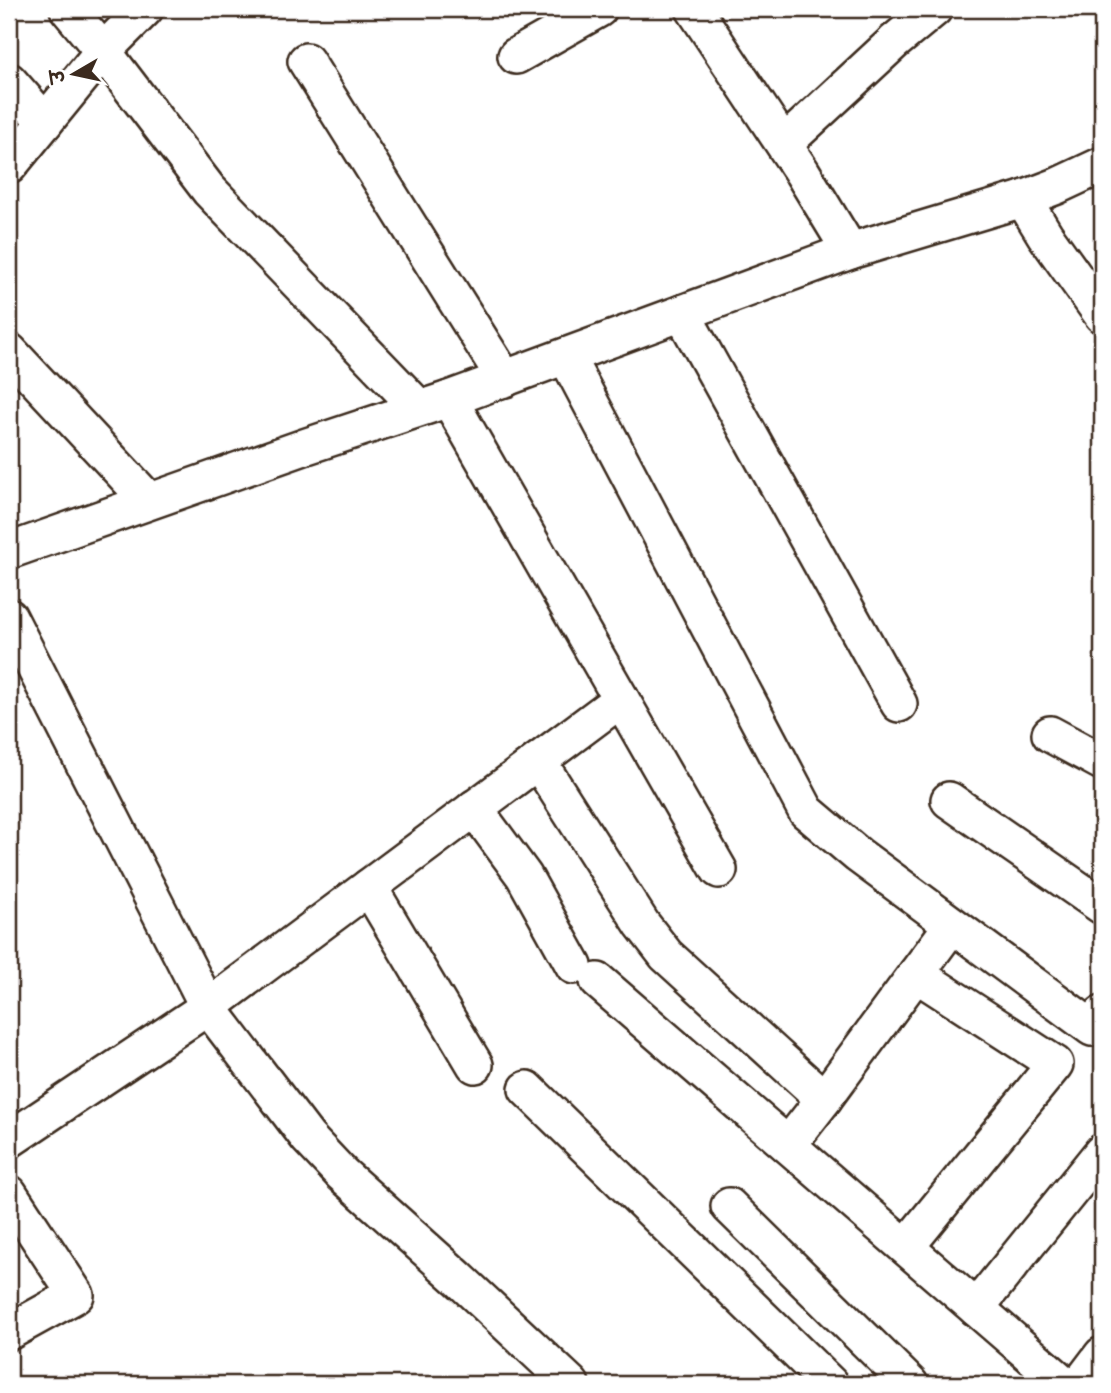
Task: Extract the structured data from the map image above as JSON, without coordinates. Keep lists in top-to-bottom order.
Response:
{
  "north": "left"
}
